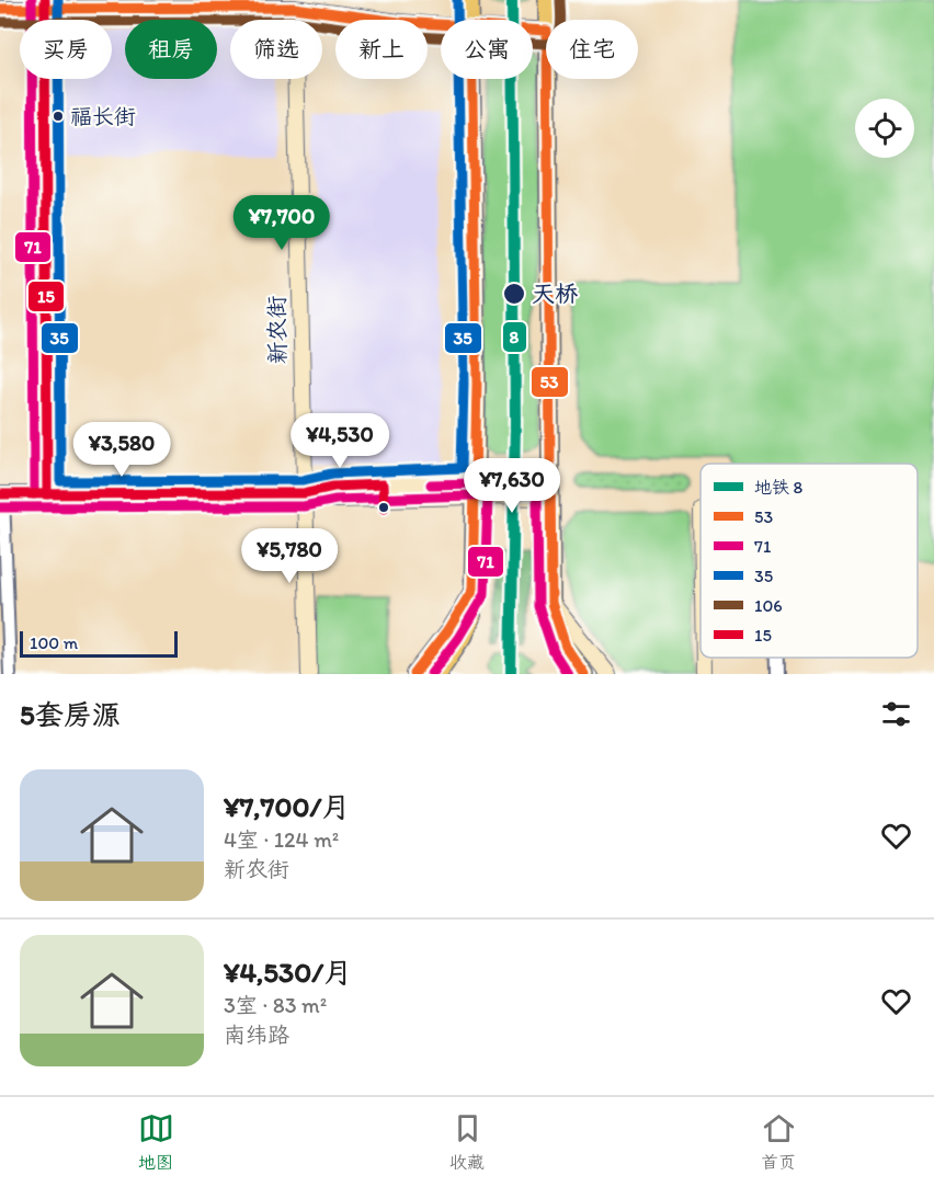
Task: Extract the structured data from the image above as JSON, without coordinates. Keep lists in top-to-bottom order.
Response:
{
  "streets": {
    "street": ["新农街"]
  },
  "places": ["福长街", "天桥"],
  "lines": [
    "metro line 8",
    "transit line 71",
    "transit line 35",
    "transit line 106",
    "transit line 15",
    "transit line 53"
  ],
  "legend": [
    "地铁 8",
    "53",
    "71",
    "35",
    "106",
    "15"
  ],
  "scale_bar": "100 m",
  "page": {
    "chip": [
      "买房",
      "租房",
      "筛选",
      "新上",
      "公寓",
      "住宅"
    ],
    "price": [
      "¥7,700",
      "¥4,530",
      "¥3,580",
      "¥7,630",
      "¥5,780"
    ],
    "scale": "100 m",
    "heading": "5套房源",
    "list": [
      {
        "name": "¥7,700/月",
        "note": "4室 · 124 m² · 新农街"
      },
      {
        "name": "¥4,530/月",
        "note": "3室 · 83 m² · 南纬路"
      }
    ],
    "tabs": ["地图", "收藏", "首页"]
  }
}
